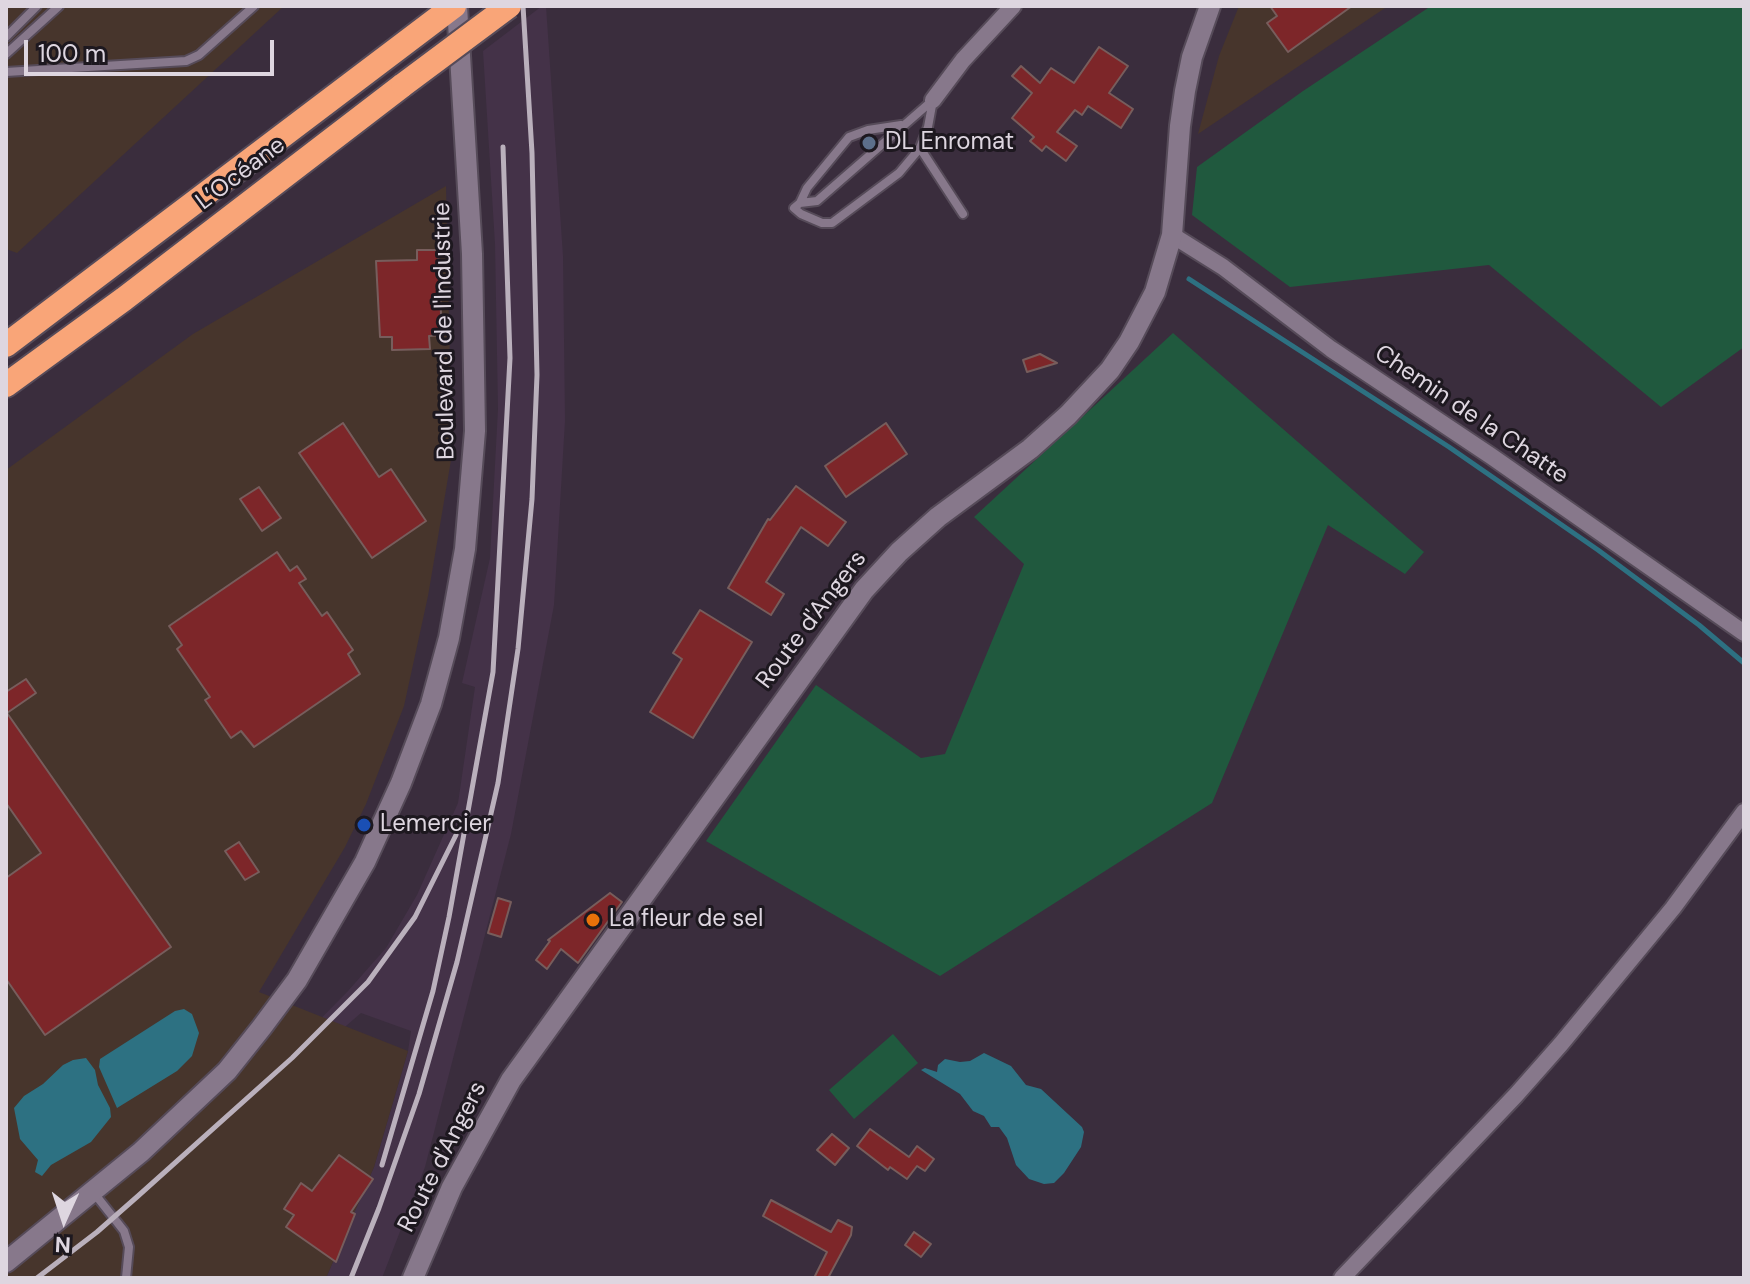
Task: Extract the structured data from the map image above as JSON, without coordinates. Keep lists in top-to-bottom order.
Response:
{
  "streets": {
    "highway": ["L’Océane"],
    "street": ["Boulevard de l'Industrie", "Chemin de la Chatte", "Route d'Angers"]
  },
  "crossings": [
    ["L’Océane", "Boulevard de l'Industrie"],
    ["Chemin de la Chatte", "Route d'Angers"]
  ],
  "places": ["DL Enromat", "Lemercier", "La fleur de sel"],
  "scale_bar": "100 m",
  "north": "bottom"
}
